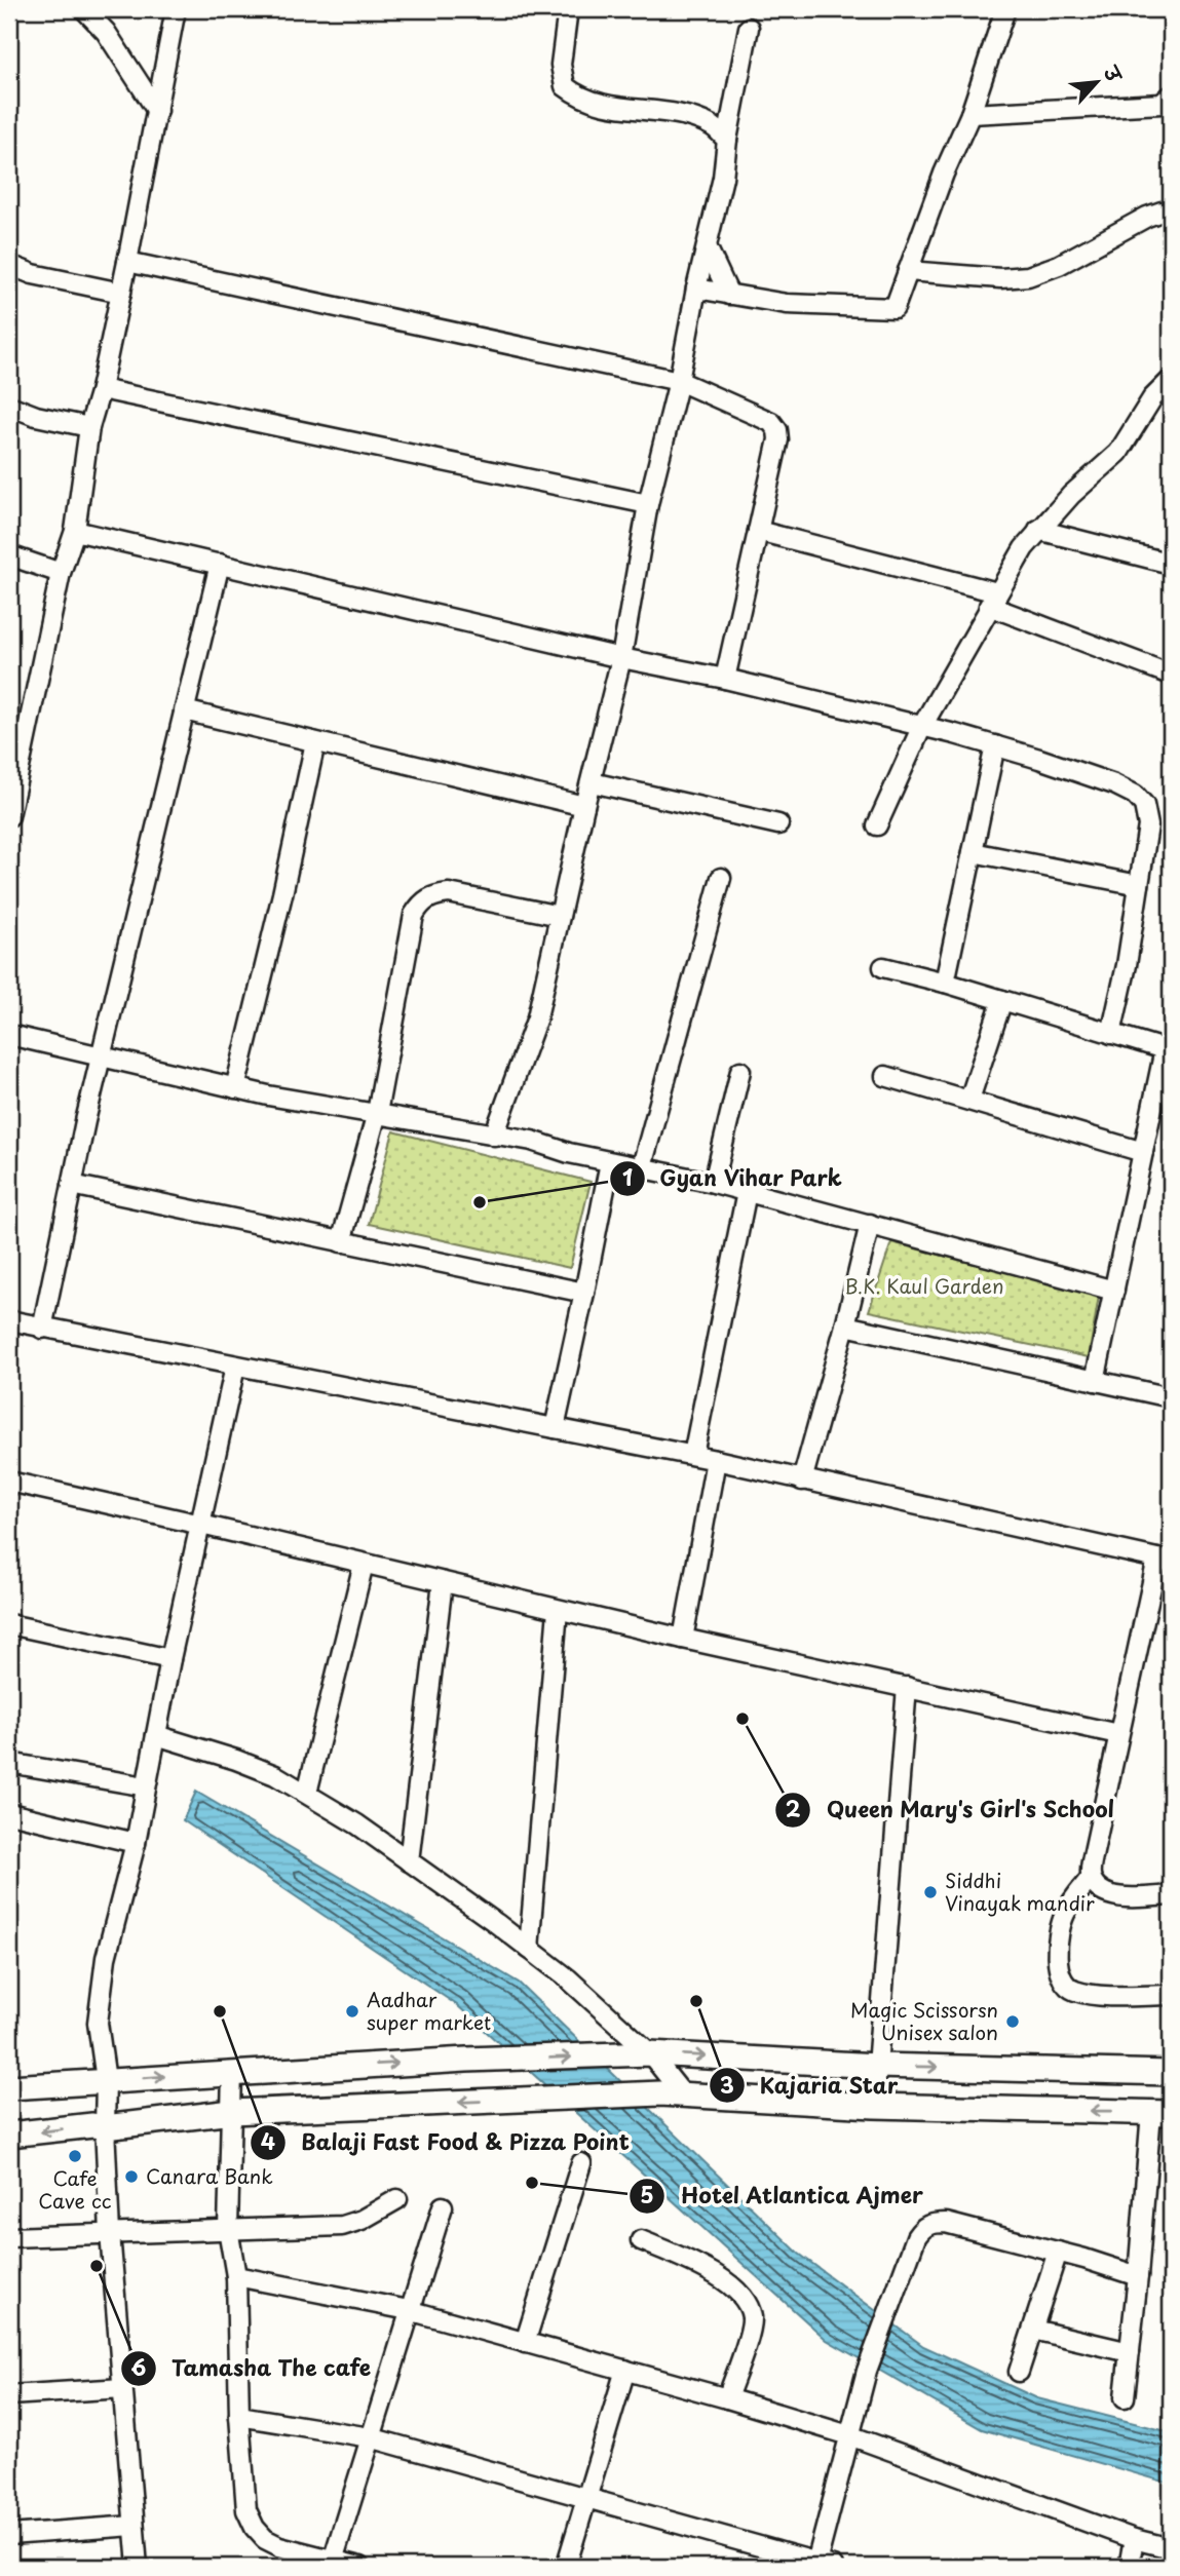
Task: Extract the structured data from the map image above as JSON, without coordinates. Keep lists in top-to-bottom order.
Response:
{
  "parks": ["B.K. Kaul Garden"],
  "places": [
    "Gyan Vihar Park",
    "Queen Mary's Girl's School",
    "Siddhi Vinayak mandir",
    "Kajaria Star",
    "Balaji Fast Food & Pizza Point",
    "Aadhar super market",
    "Magic Scissorsn Unisex salon",
    "Cafe Cave cc",
    "Canara Bank",
    "Hotel Atlantica Ajmer",
    "Tamasha The cafe"
  ],
  "north": "top right"
}
